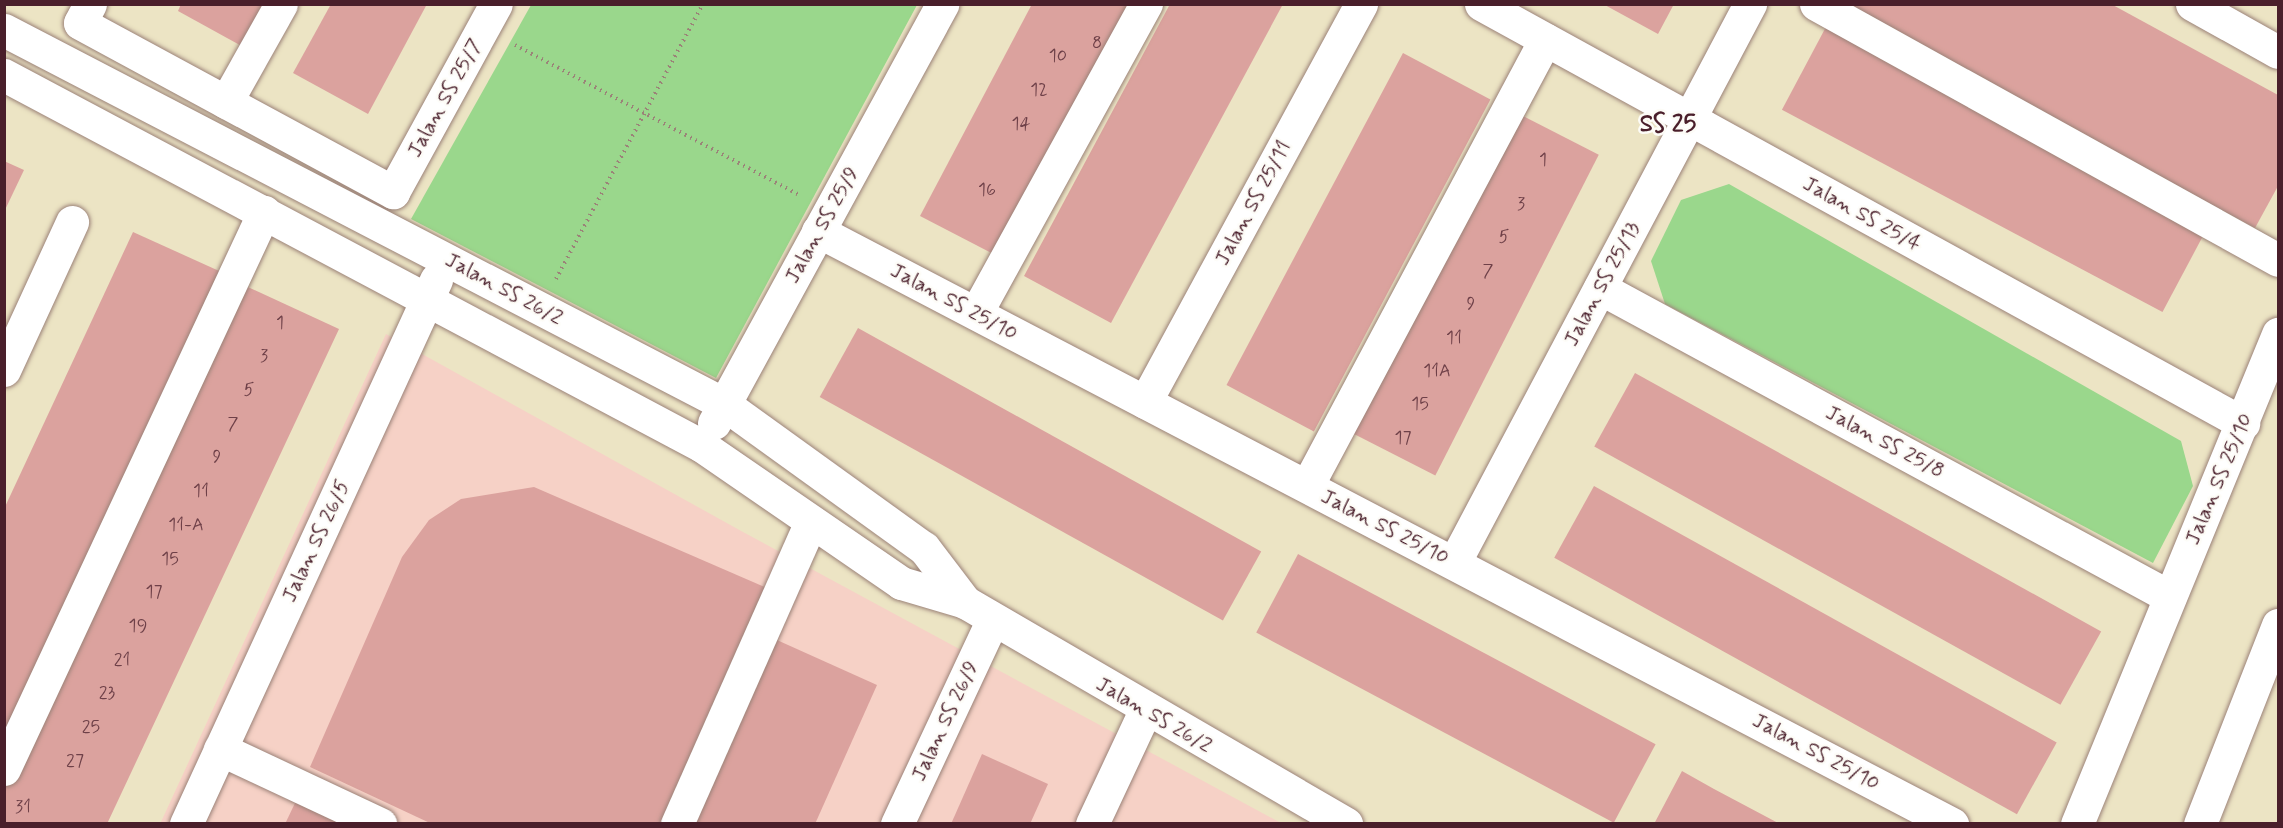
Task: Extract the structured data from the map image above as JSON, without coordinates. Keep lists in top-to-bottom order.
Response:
{
  "streets": {
    "street": [
      "Jalan SS 25/7",
      "Jalan SS 25/11",
      "Jalan SS 25/4",
      "Jalan SS 25/9",
      "Jalan SS 25/13",
      "Jalan SS 26/2",
      "Jalan SS 25/10",
      "Jalan SS 25/8",
      "Jalan SS 26/5",
      "Jalan SS 26/9"
    ]
  },
  "crossings": [
    ["Jalan SS 25/11", "Jalan SS 25/10"],
    ["Jalan SS 25/4", "Jalan SS 25/13"],
    ["Jalan SS 25/4", "Jalan SS 25/10"],
    ["Jalan SS 25/9", "Jalan SS 26/2"],
    ["Jalan SS 25/9", "Jalan SS 25/10"],
    ["Jalan SS 25/13", "Jalan SS 25/10"],
    ["Jalan SS 25/13", "Jalan SS 25/8"],
    ["Jalan SS 26/2", "Jalan SS 26/5"],
    ["Jalan SS 26/2", "Jalan SS 26/9"],
    ["Jalan SS 25/10", "Jalan SS 25/8"]
  ],
  "districts": ["SS 25"],
  "house_numbers": [
    "8",
    "10",
    "12",
    "14",
    "1",
    "16",
    "3",
    "5",
    "7",
    "9",
    "1",
    "11",
    "3",
    "11A",
    "5",
    "15",
    "7",
    "17",
    "9",
    "11",
    "11-A",
    "15",
    "17",
    "19",
    "21",
    "23",
    "25",
    "27",
    "31"
  ]
}
